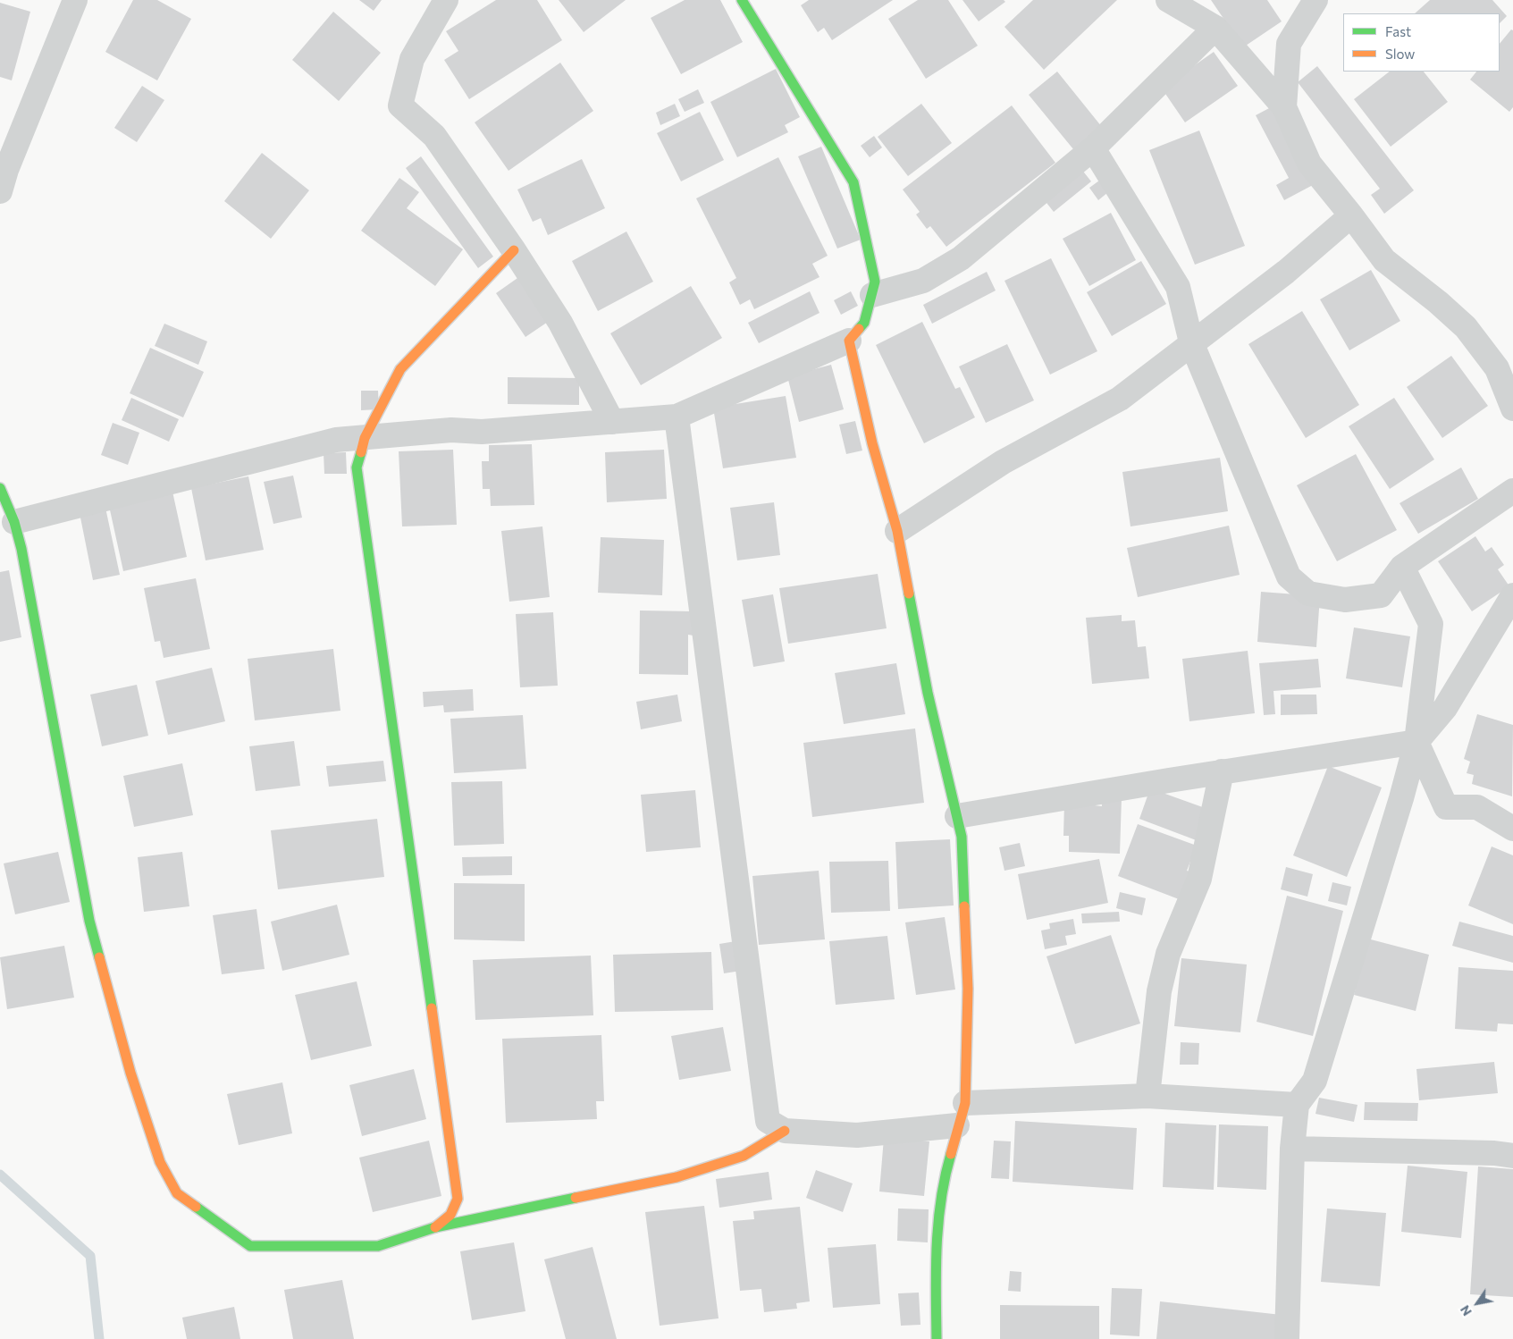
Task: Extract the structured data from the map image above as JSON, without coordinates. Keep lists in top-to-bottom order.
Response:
{
  "legend": ["Fast", "Slow"],
  "north": "bottom left"
}
